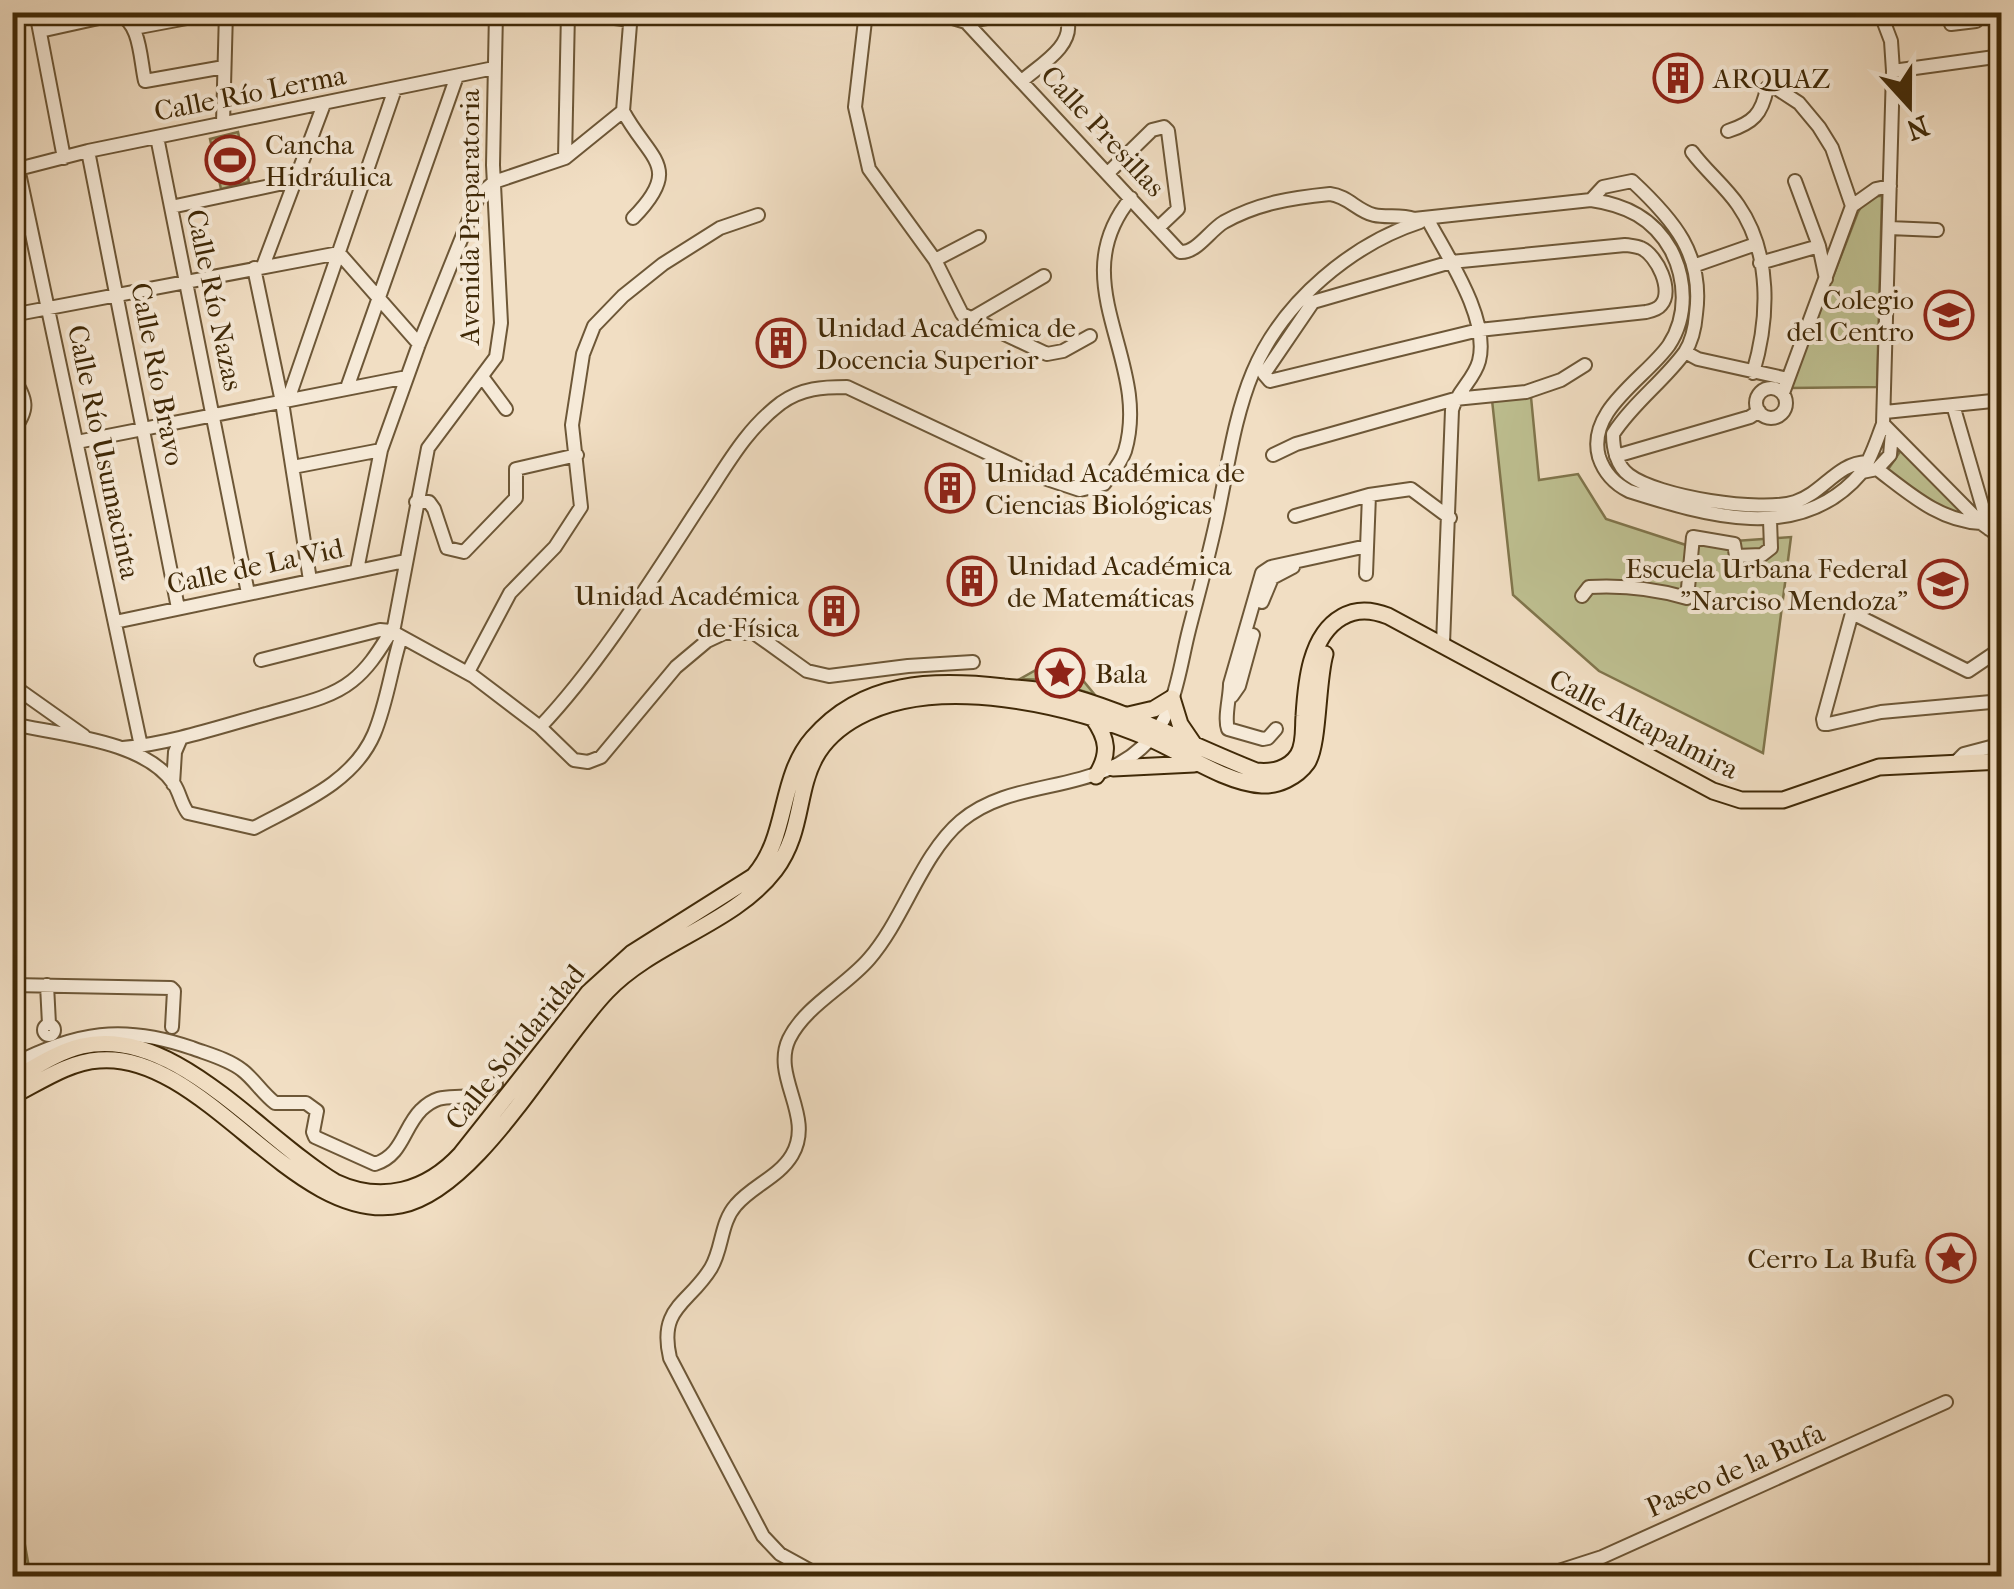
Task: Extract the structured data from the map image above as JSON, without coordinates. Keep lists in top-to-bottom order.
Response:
{
  "streets": {
    "main road": ["Calle Altapalmira", "Calle Solidaridad"],
    "street": [
      "Calle Río Lerma",
      "Calle Presillas",
      "Avenida Preparatoria",
      "Calle Río Nazas",
      "Calle Río Bravo",
      "Calle Río Usumacinta",
      "Calle de La Vid",
      "Paseo de la Bufa"
    ]
  },
  "crossings": [
    ["Calle Río Lerma", "Avenida Preparatoria"],
    ["Calle Río Lerma", "Calle Río Nazas"],
    ["Calle Río Lerma", "Calle Río Bravo"],
    ["Calle Río Lerma", "Calle Río Usumacinta"],
    ["Avenida Preparatoria", "Calle Río Usumacinta"],
    ["Avenida Preparatoria", "Calle de La Vid"],
    ["Calle Río Nazas", "Calle de La Vid"],
    ["Calle Río Bravo", "Calle de La Vid"],
    ["Calle Río Usumacinta", "Calle de La Vid"]
  ],
  "places": {
    "building": [
      "ARQUAZ",
      "Unidad Académica de Docencia Superior",
      "Unidad Académica de Ciencias Biológicas",
      "Unidad Académica de Matemáticas",
      "Unidad Académica de Física"
    ],
    "sports": ["Cancha Hidráulica"],
    "school or university": ["Colegio del Centro", "Escuela Urbana Federal \"Narciso Mendoza\""],
    "place": ["Bala", "Cerro La Bufa"]
  },
  "north": "bottom"
}
